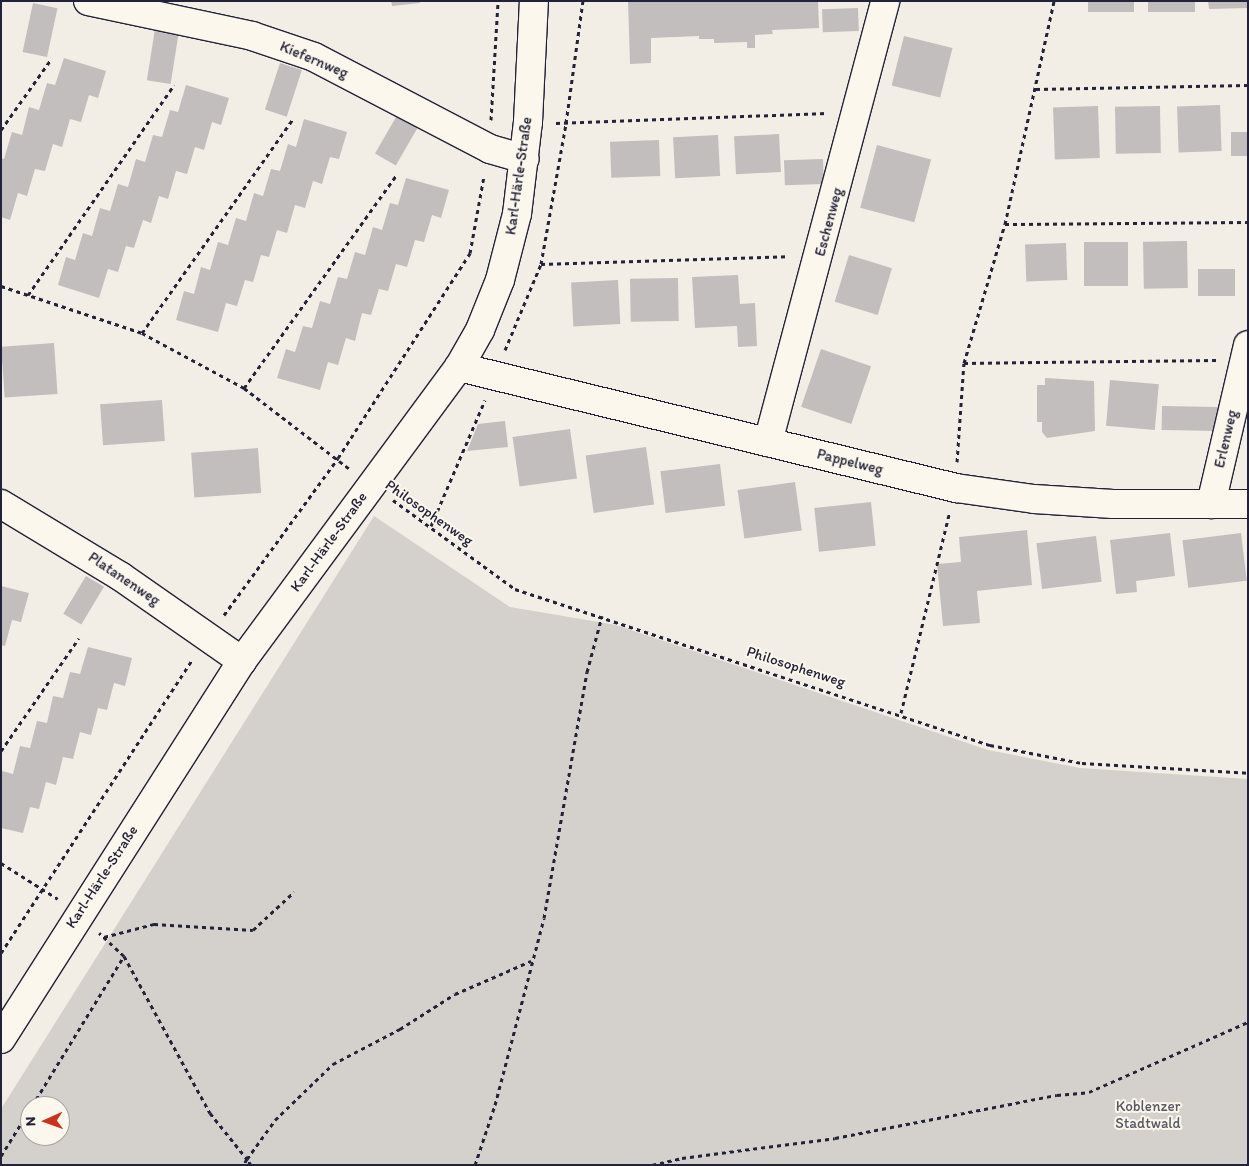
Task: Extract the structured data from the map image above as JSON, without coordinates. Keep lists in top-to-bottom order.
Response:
{
  "streets": {
    "street": [
      "Kiefernweg",
      "Karl-Härle-Straße",
      "Eschenweg",
      "Erlenweg",
      "Pappelweg",
      "Platanenweg"
    ],
    "path": ["Philosophenweg"]
  },
  "crossings": [
    ["Kiefernweg", "Karl-Härle-Straße"],
    ["Karl-Härle-Straße", "Pappelweg"],
    ["Karl-Härle-Straße", "Philosophenweg"],
    ["Karl-Härle-Straße", "Platanenweg"],
    ["Eschenweg", "Pappelweg"],
    ["Erlenweg", "Pappelweg"]
  ],
  "parks": ["Koblenzer Stadtwald"],
  "north": "left"
}
